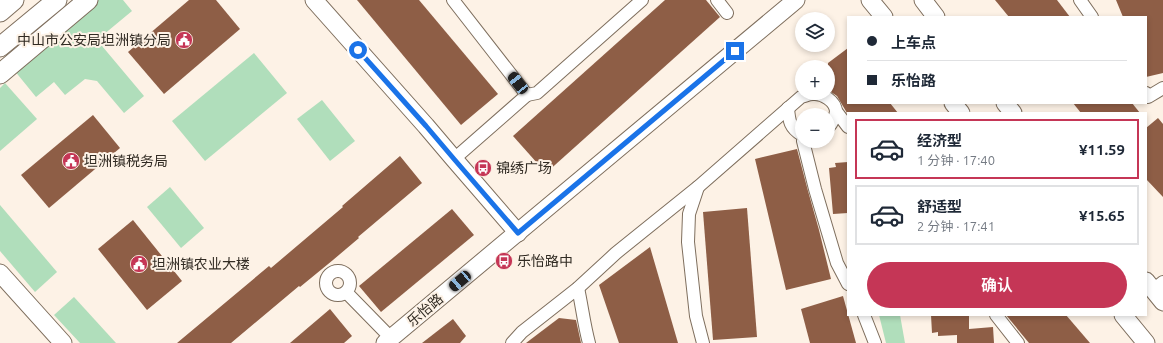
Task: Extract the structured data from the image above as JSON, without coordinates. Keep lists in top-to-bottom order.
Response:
{
  "streets": {
    "street": ["乐怡路"]
  },
  "places": {
    "public building": ["中山市公安局坦洲镇分局", "坦洲镇税务局", "坦洲镇农业大楼"],
    "bus stop": ["锦绣广场", "乐怡路中"]
  },
  "page": {
    "map_buttons": ["+", "−"],
    "banner": ["上车点", "乐怡路"],
    "list": [
      {
        "name": "经济型",
        "note": "1 分钟 · 17:40",
        "value": "¥11.59"
      },
      {
        "name": "舒适型",
        "note": "2 分钟 · 17:41",
        "value": "¥15.65"
      }
    ],
    "buttons": "确认"
  }
}
